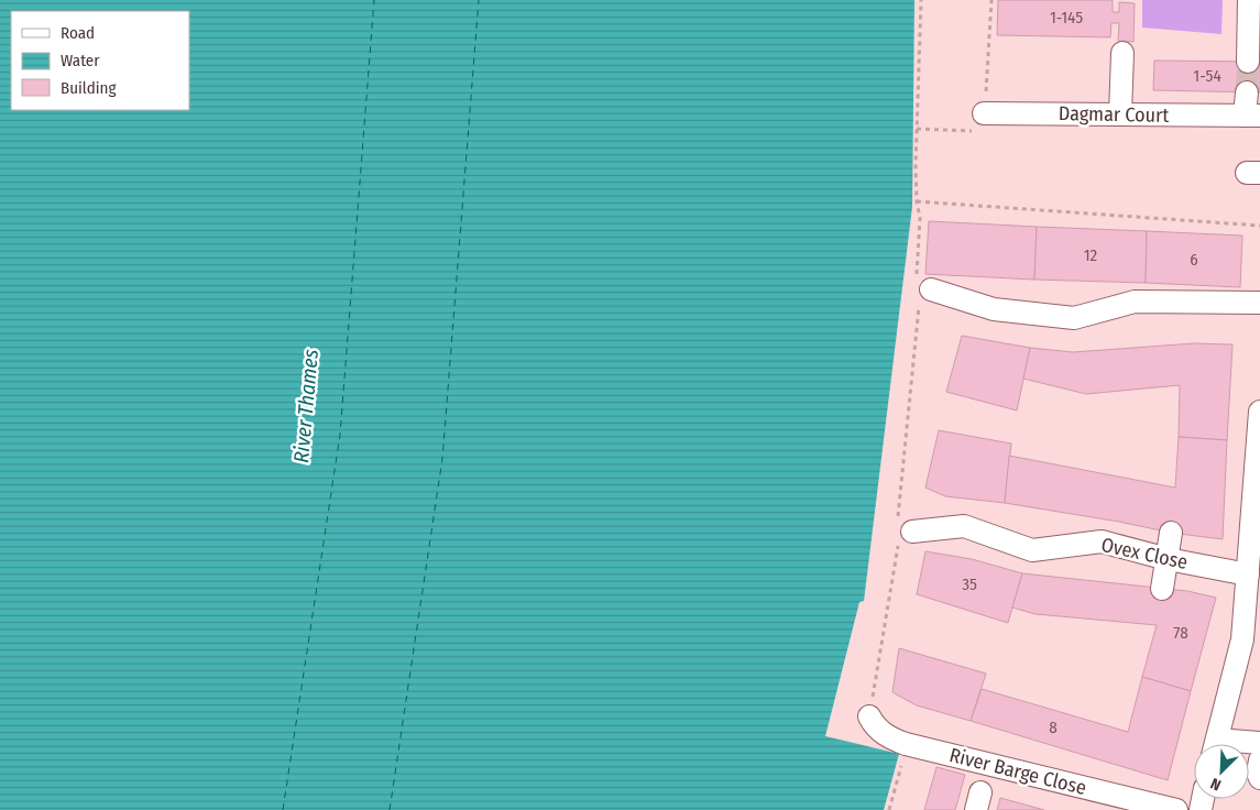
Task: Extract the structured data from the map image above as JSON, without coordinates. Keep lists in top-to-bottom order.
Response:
{
  "streets": {
    "street": ["Dagmar Court", "Ovex Close", "River Barge Close"]
  },
  "water": ["River Thames"],
  "house_numbers": [
    "1-145",
    "1-54",
    "12",
    "6",
    "35",
    "78",
    "8"
  ],
  "legend": ["Road", "Water", "Building"],
  "north": "bottom left"
}
